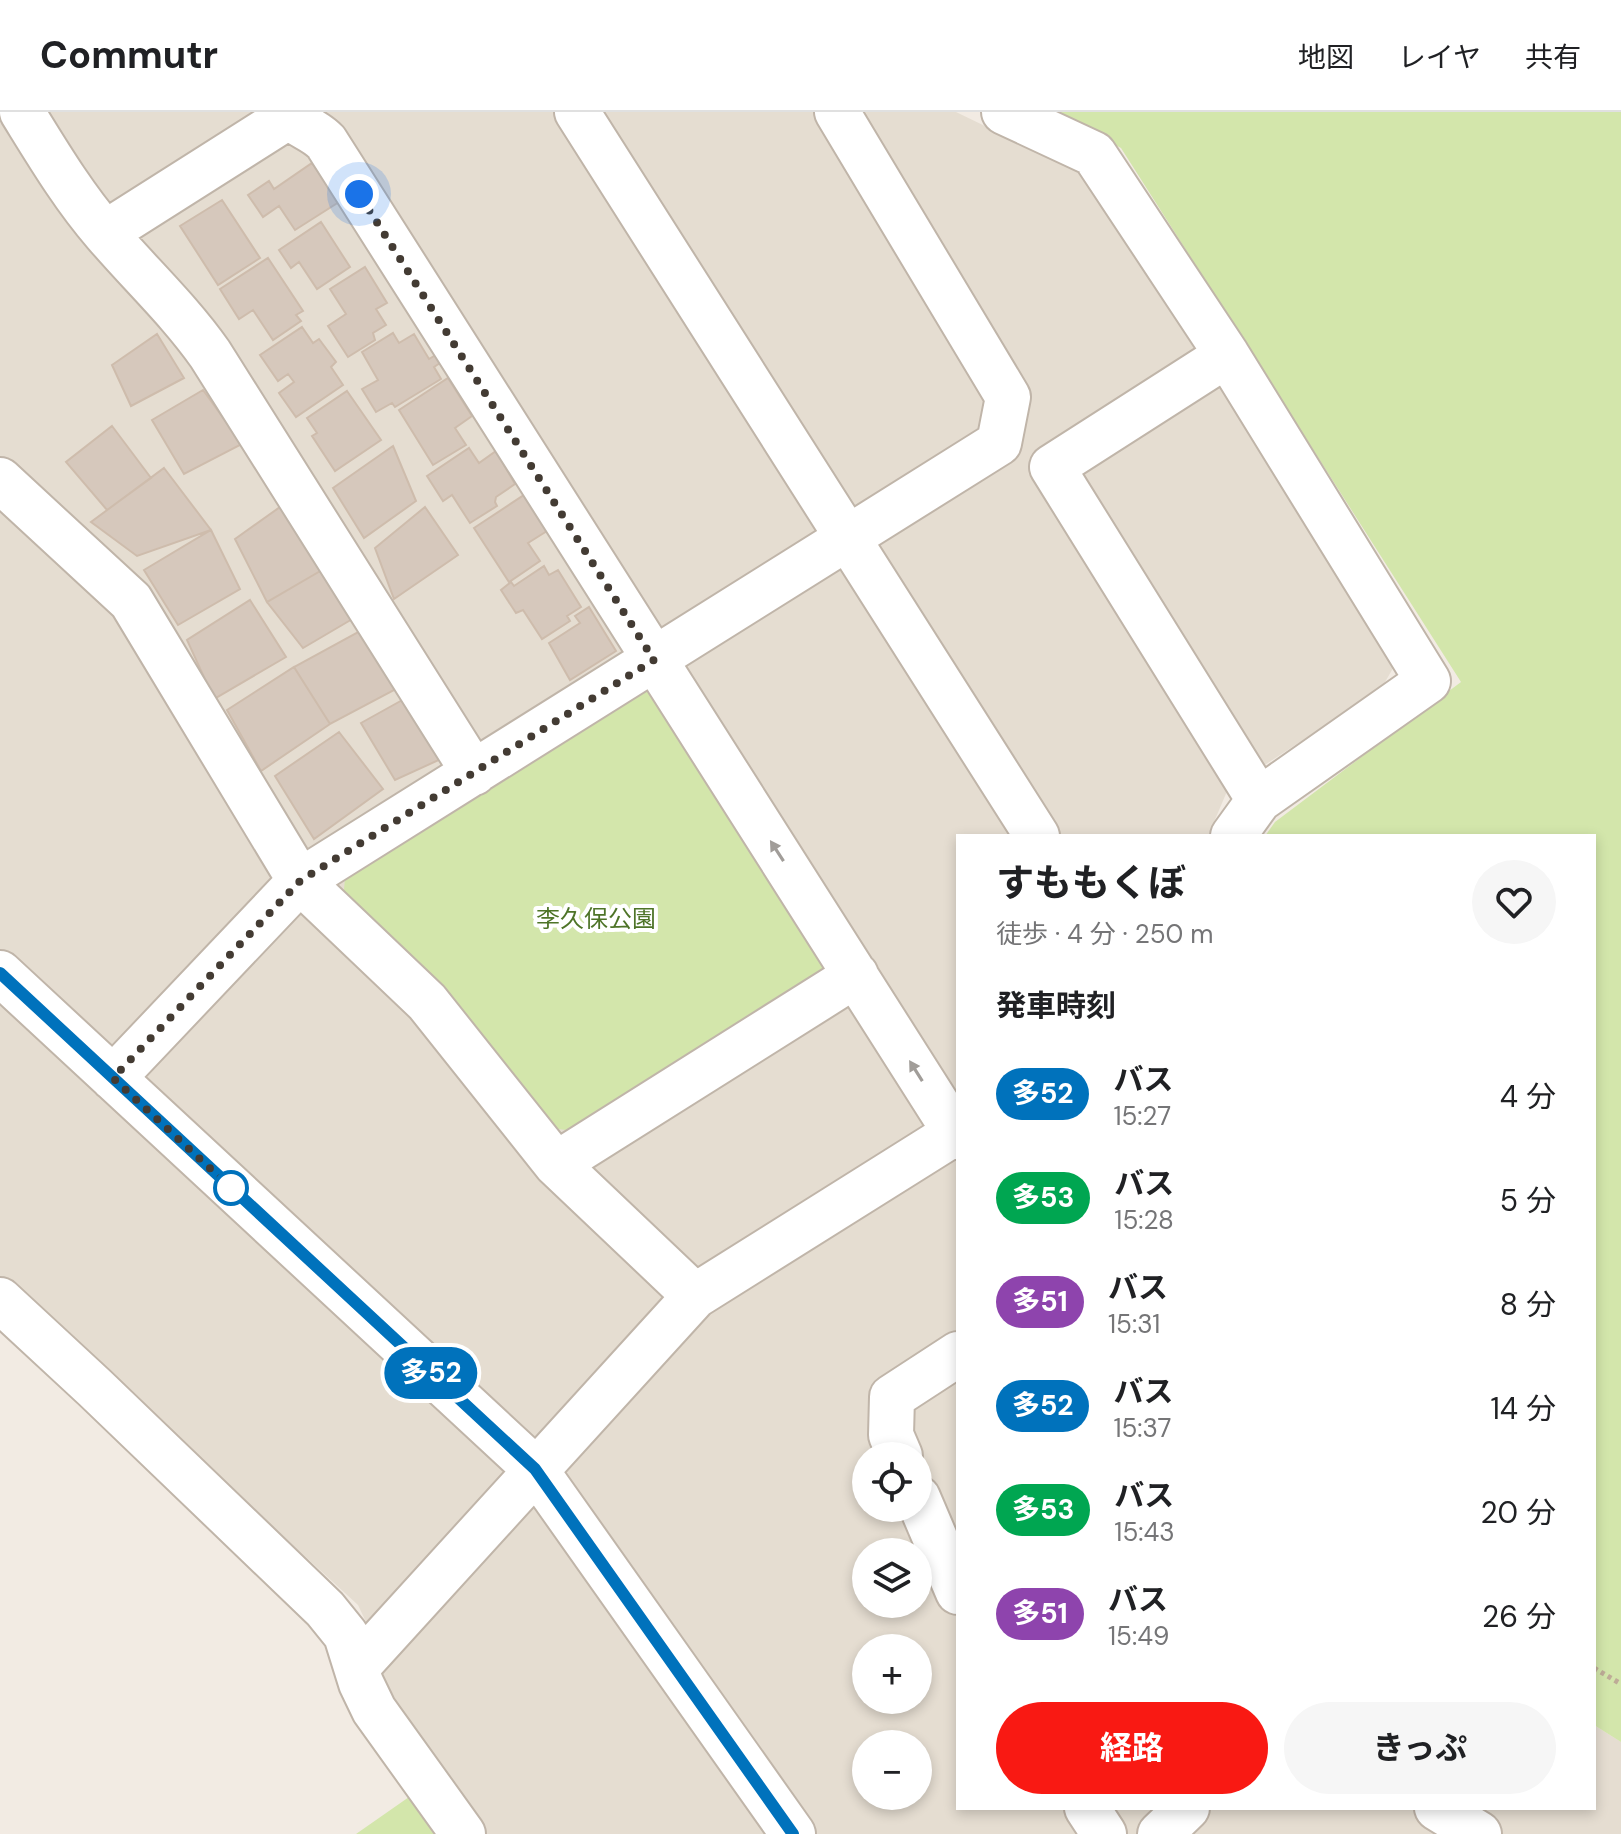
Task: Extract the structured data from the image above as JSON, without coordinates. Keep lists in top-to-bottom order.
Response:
{
  "parks": ["李久保公園"],
  "lines": ["bus line 多52"],
  "page": {
    "header": "Commutr",
    "nav": ["地図", "レイヤ", "共有"],
    "on_map": "多52",
    "heading": [
      ["すももくぼ", "徒歩 · 4 分 · 250 m"],
      "発車時刻"
    ],
    "list": [
      {
        "mark": "多52",
        "name": "バス",
        "note": "15:27",
        "value": "4 分"
      },
      {
        "mark": "多53",
        "name": "バス",
        "note": "15:28",
        "value": "5 分"
      },
      {
        "mark": "多51",
        "name": "バス",
        "note": "15:31",
        "value": "8 分"
      },
      {
        "mark": "多52",
        "name": "バス",
        "note": "15:37",
        "value": "14 分"
      },
      {
        "mark": "多53",
        "name": "バス",
        "note": "15:43",
        "value": "20 分"
      },
      {
        "mark": "多51",
        "name": "バス",
        "note": "15:49",
        "value": "26 分"
      }
    ],
    "map_buttons": ["+", "−"],
    "buttons": ["経路", "きっぷ"]
  }
}
